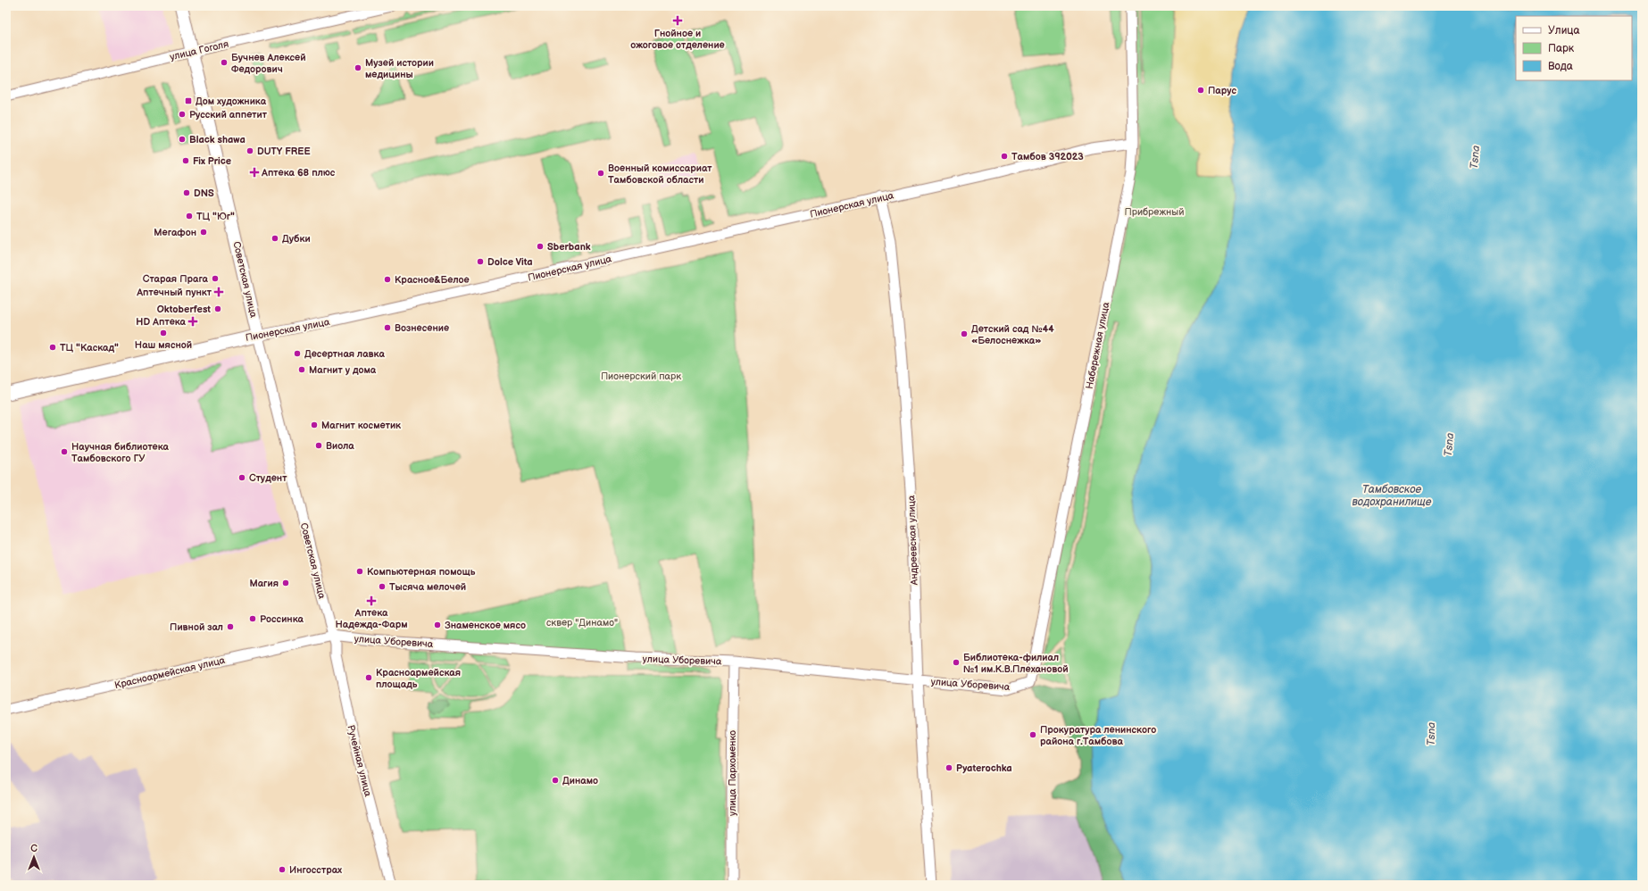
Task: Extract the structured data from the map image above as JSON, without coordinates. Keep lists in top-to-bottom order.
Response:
{
  "streets": {
    "main road": ["Пионерская улица", "Советская улица"],
    "street": [
      "улица Гоголя",
      "Набережная улица",
      "Андреевская улица",
      "улица Уборевича",
      "Красноармейская улица",
      "Ручейная улица",
      "улица Пархоменко"
    ]
  },
  "crossings": [
    ["улица Гоголя", "Советская улица"],
    ["Пионерская улица", "Советская улица"],
    ["Пионерская улица", "Набережная улица"],
    ["Пионерская улица", "Андреевская улица"],
    ["Советская улица", "улица Уборевича"],
    ["Советская улица", "Красноармейская улица"],
    ["Советская улица", "Ручейная улица"],
    ["Набережная улица", "улица Уборевича"],
    ["Андреевская улица", "улица Уборевича"],
    ["улица Уборевича", "Красноармейская улица"],
    ["улица Уборевича", "Ручейная улица"],
    ["улица Уборевича", "улица Пархоменко"],
    ["Красноармейская улица", "Ручейная улица"]
  ],
  "water": ["Tsna", "Тамбовское водохранилище"],
  "parks": ["Прибрежный", "Пионерский парк", "сквер \"Динамо\""],
  "places": {
    "health": [
      "Гнойное и ожоговое отделение",
      "Аптека 68 плюс",
      "Аптечный пункт",
      "HD Аптека",
      "Аптека Надежда-Фарм"
    ],
    "other": [
      "Бучнев Алексей Федорович",
      "Музей истории медицины",
      "Парус",
      "Русский аппетит",
      "Black shawa",
      "DUTY FREE",
      "Тамбов 392023",
      "Fix Price",
      "Военный комиссариат Тамбовской области",
      "DNS",
      "ТЦ \"Юг\"",
      "Мегафон",
      "Дубки",
      "Sberbank",
      "Dolce Vita",
      "Старая Прага",
      "Красное&Белое",
      "Oktoberfest",
      "Вознесение",
      "Наш мясной",
      "Детский сад №44 «Белоснежка»",
      "ТЦ \"Каскад\"",
      "Десертная лавка",
      "Магнит у дома",
      "Магнит косметик",
      "Виола",
      "Научная библиотека Тамбовского ГУ",
      "Студент",
      "Компьютерная помощь",
      "Магия",
      "Тысяча мелочей",
      "Россинка",
      "Знаменское мясо",
      "Пивной зал",
      "Библиотека-филиал №1 им.К.В.Плехановой",
      "Красноармейская площадь",
      "Прокуратура ленинского района г.Тамбова",
      "Pyaterochka",
      "Динамо",
      "Ингосстрах"
    ],
    "transit": ["Дом художника"]
  },
  "legend": ["Улица", "Парк", "Вода"],
  "north": "top"
}
